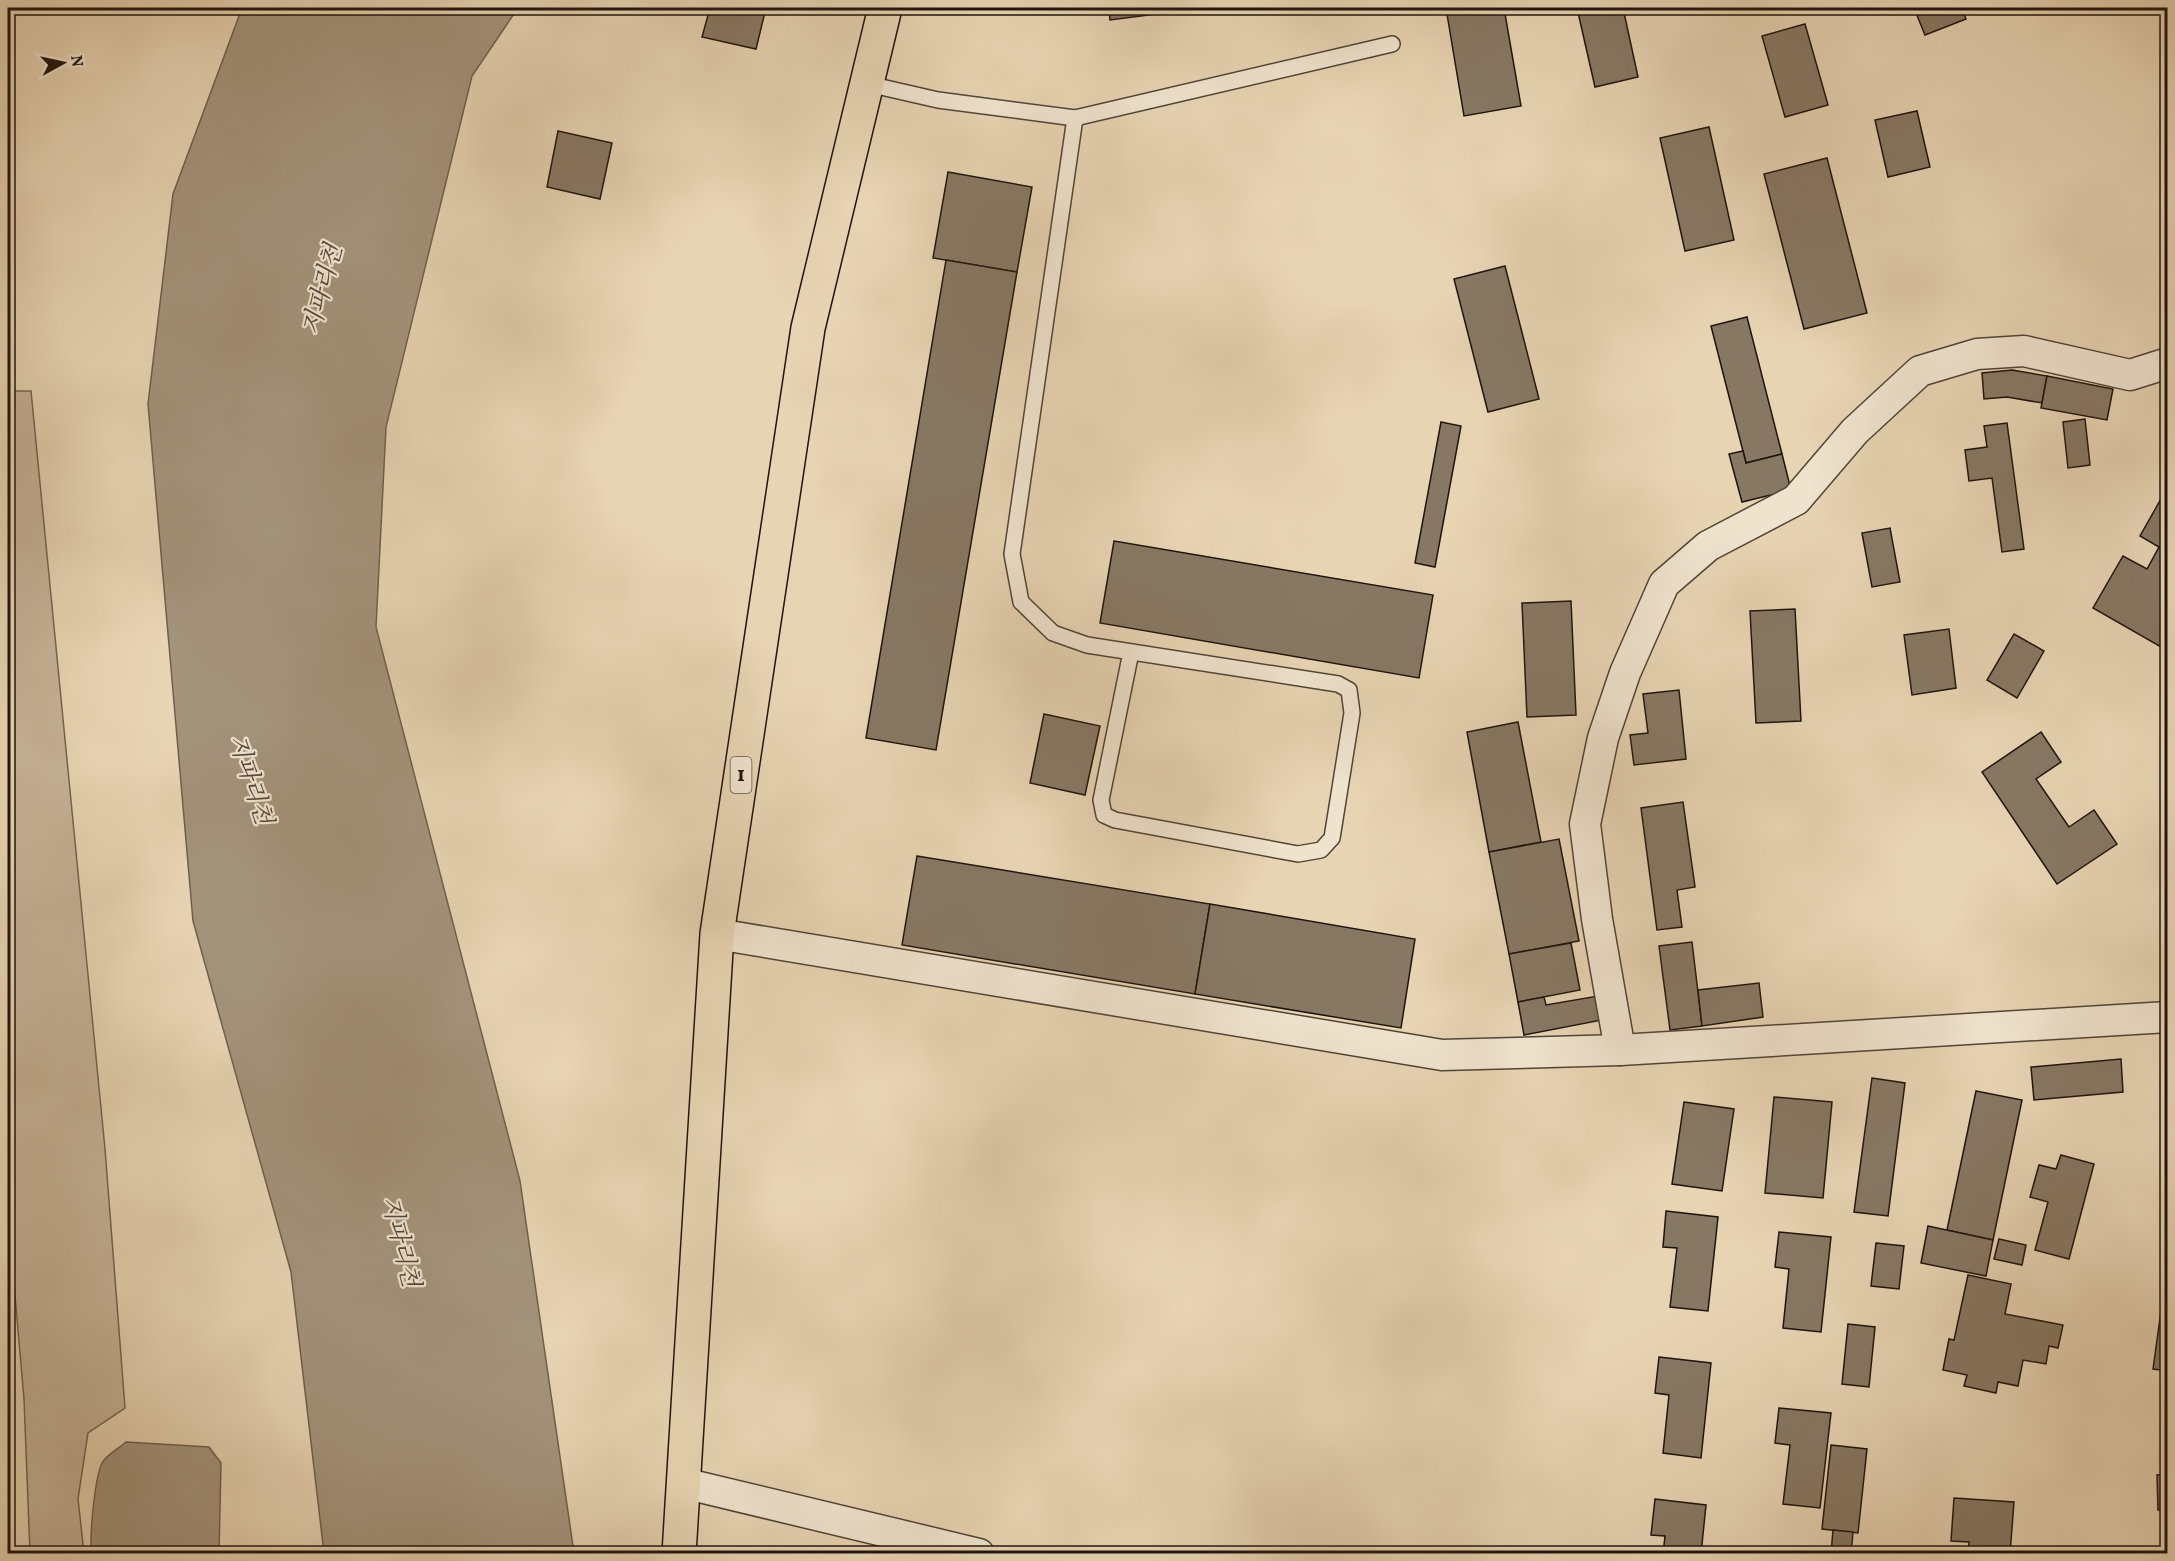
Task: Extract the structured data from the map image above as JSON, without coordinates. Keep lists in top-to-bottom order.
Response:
{
  "streets": {
    "main road": ["1"]
  },
  "water": ["지파리천"],
  "north": "right"
}
